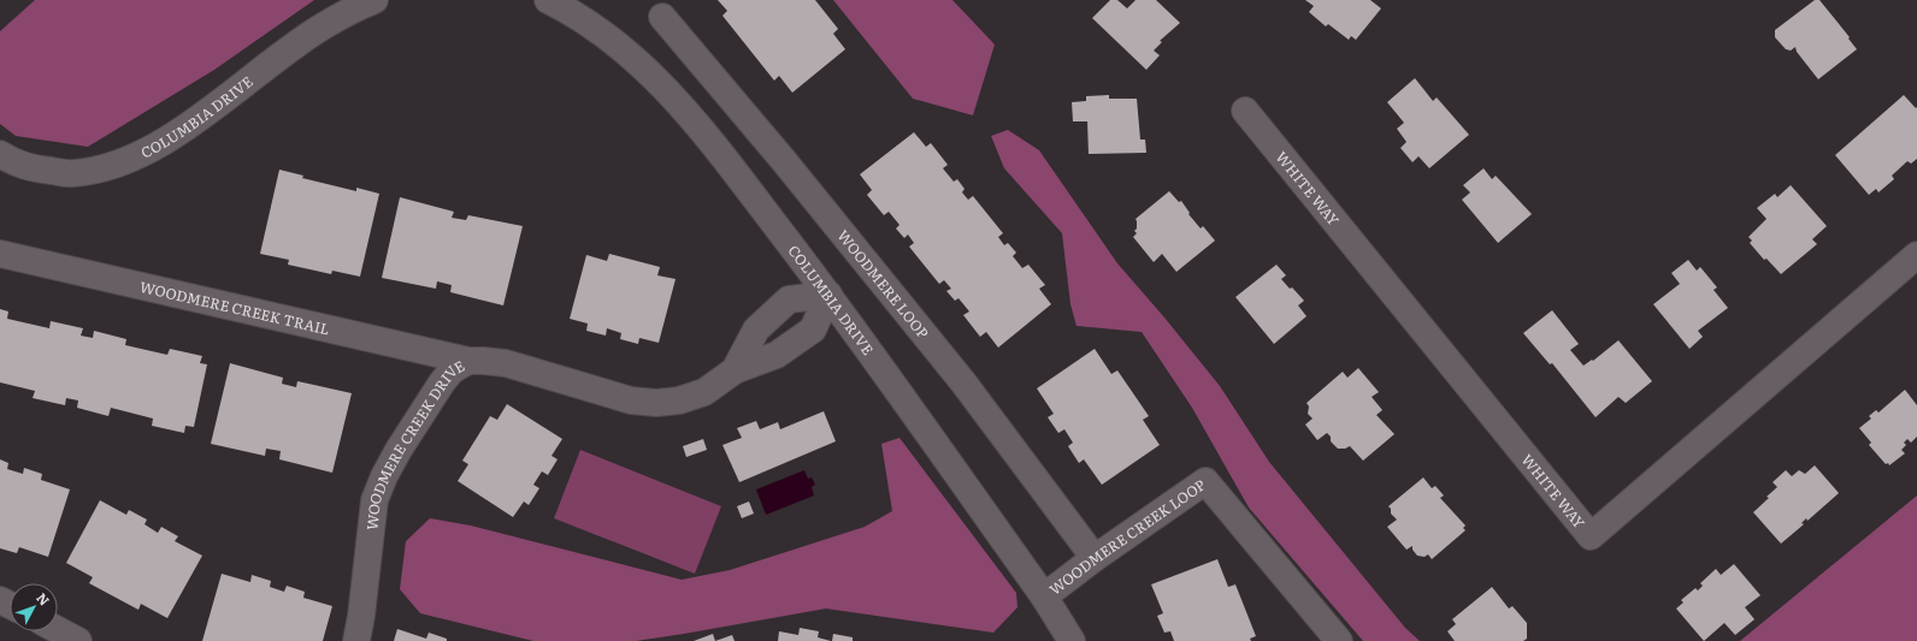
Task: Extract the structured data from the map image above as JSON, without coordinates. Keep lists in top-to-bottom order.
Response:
{
  "streets": {
    "street": [
      "COLUMBIA DRIVE",
      "WHITE WAY",
      "WOODMERE LOOP",
      "WOODMERE CREEK TRAIL",
      "WOODMERE CREEK DRIVE",
      "WOODMERE CREEK LOOP"
    ]
  },
  "crossings": [
    ["COLUMBIA DRIVE", "WOODMERE CREEK DRIVE"],
    ["COLUMBIA DRIVE", "WOODMERE CREEK LOOP"],
    ["WOODMERE LOOP", "WOODMERE CREEK LOOP"],
    ["WOODMERE CREEK TRAIL", "WOODMERE CREEK DRIVE"]
  ],
  "north": "top right"
}
